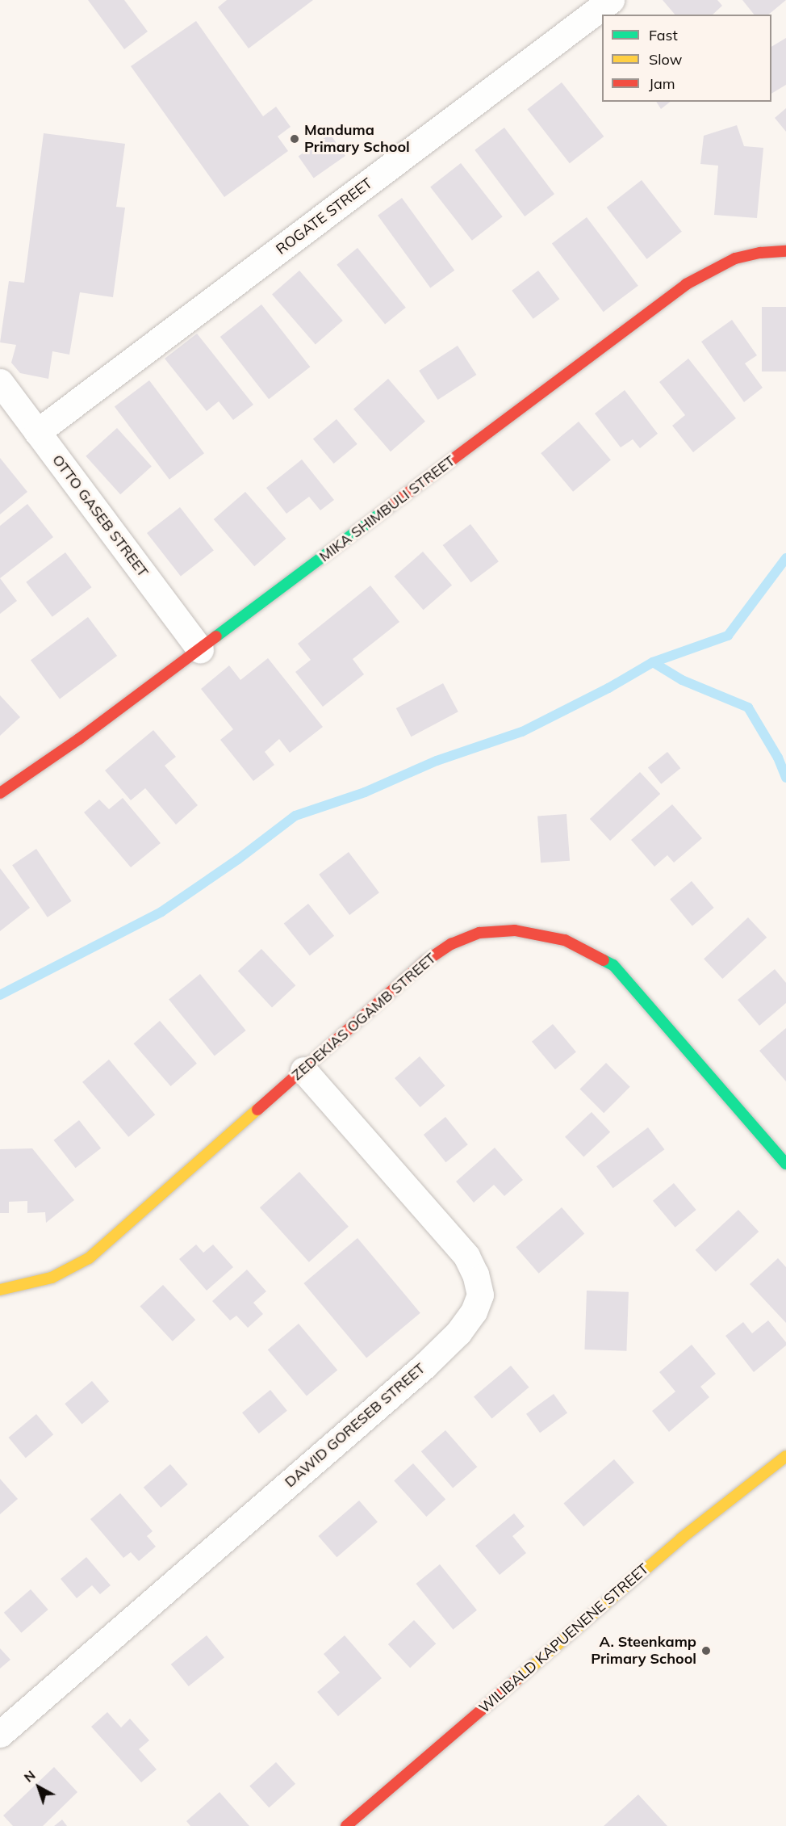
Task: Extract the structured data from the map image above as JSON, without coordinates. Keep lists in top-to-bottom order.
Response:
{
  "streets": {
    "street": [
      "ROGATE STREET",
      "MIKA SHIMBULI STREET",
      "OTTO GASEB STREET",
      "ZEDEKIAS OGAMB STREET",
      "DAWID GORESEB STREET",
      "WILIBALD KAPUENENE STREET"
    ]
  },
  "crossings": [
    ["ROGATE STREET", "OTTO GASEB STREET"],
    ["MIKA SHIMBULI STREET", "OTTO GASEB STREET"],
    ["ZEDEKIAS OGAMB STREET", "DAWID GORESEB STREET"]
  ],
  "places": ["Manduma Primary School", "A. Steenkamp Primary School"],
  "legend": ["Fast", "Slow", "Jam"],
  "north": "top left"
}
